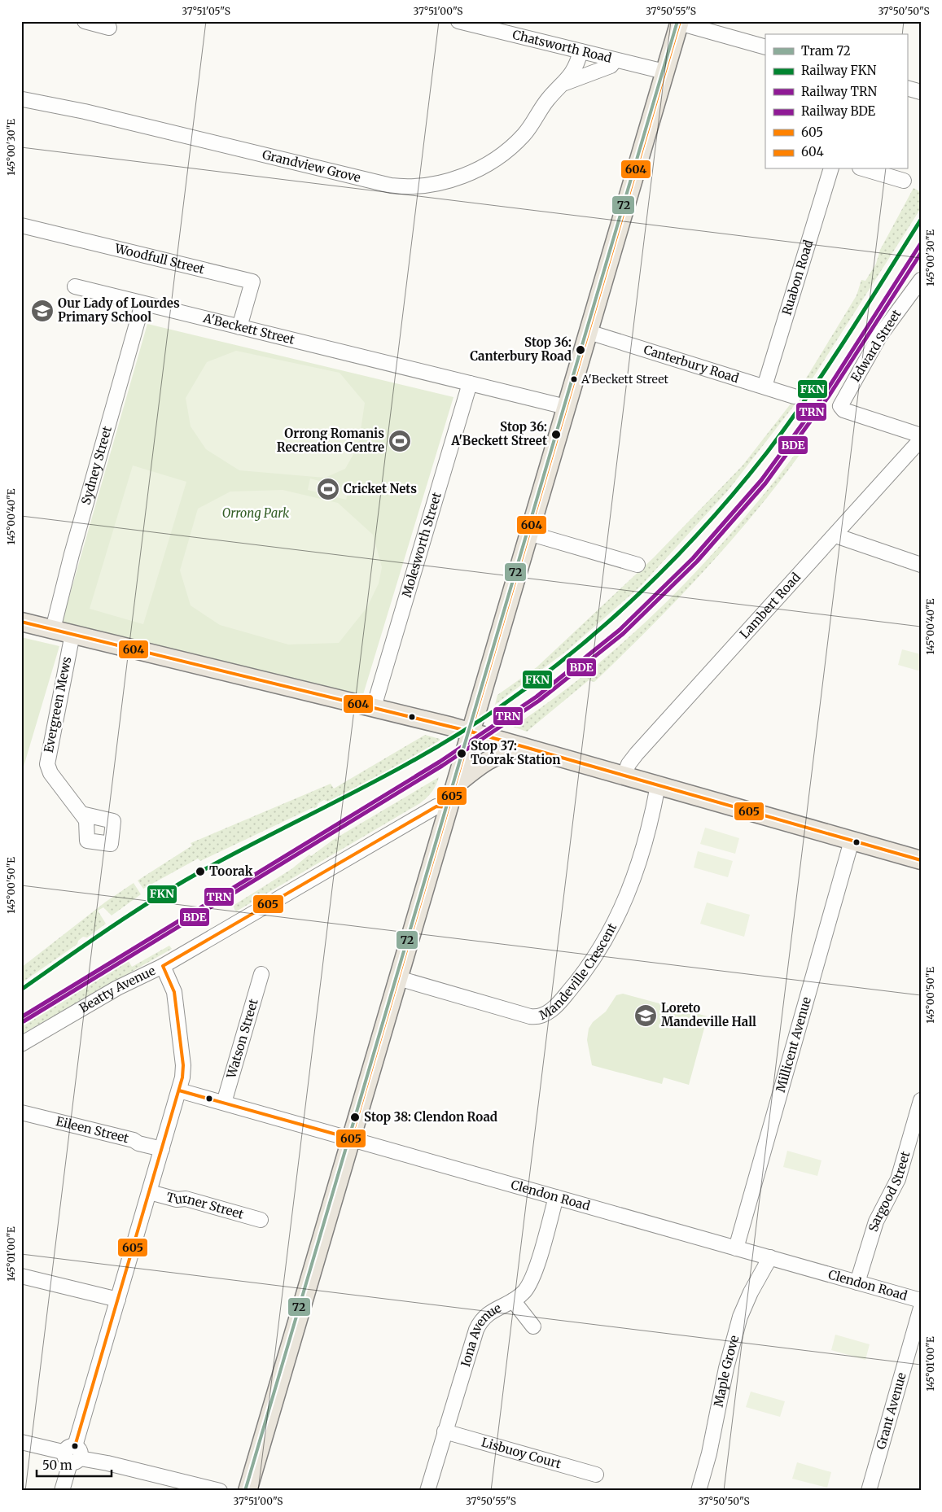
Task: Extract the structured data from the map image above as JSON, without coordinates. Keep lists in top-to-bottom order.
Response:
{
  "streets": {
    "street": [
      "Chatsworth Road",
      "Grandview Grove",
      "Woodfull Street",
      "Ruabon Road",
      "A'Beckett Street",
      "Edward Street",
      "Canterbury Road",
      "Sydney Street",
      "Molesworth Street",
      "Lambert Road",
      "Evergreen Mews",
      "Mandeville Crescent",
      "Beatty Avenue",
      "Watson Street",
      "Millicent Avenue",
      "Eileen Street",
      "Sargood Street",
      "Clendon Road",
      "Turner Street",
      "Iona Avenue",
      "Maple Grove",
      "Grant Avenue",
      "Lisbuoy Court"
    ]
  },
  "crossings": [
    ["Chatsworth Road", "Grandview Grove"],
    ["Woodfull Street", "A'Beckett Street"],
    ["Ruabon Road", "Canterbury Road"],
    ["A'Beckett Street", "Sydney Street"],
    ["A'Beckett Street", "Molesworth Street"],
    ["Watson Street", "Clendon Road"],
    ["Millicent Avenue", "Clendon Road"],
    ["Sargood Street", "Clendon Road"],
    ["Clendon Road", "Iona Avenue"],
    ["Clendon Road", "Maple Grove"],
    ["Iona Avenue", "Lisbuoy Court"]
  ],
  "parks": ["Orrong Park"],
  "places": {
    "school or university": ["Our Lady of Lourdes Primary School", "Loreto Mandeville Hall"],
    "other": [
      "Stop 36: Canterbury Road",
      "A'Beckett Street",
      "Stop 36: A'Beckett Street",
      "Stop 37: Toorak Station",
      "Toorak",
      "Stop 38: Clendon Road"
    ],
    "sports": ["Orrong Romanis Recreation Centre", "Cricket Nets"]
  },
  "lines": [
    "tram line 72",
    "transit line 604",
    "rail line FKN",
    "rail line TRN",
    "rail line BDE",
    "transit line 605"
  ],
  "legend": [
    "Tram 72",
    "Railway FKN",
    "Railway TRN",
    "Railway BDE",
    "605",
    "604"
  ],
  "scale_bar": "50 m",
  "coordinates": [
    "37°51'05\"S",
    "37°51'00\"S",
    "37°50'55\"S",
    "37°50'50\"S",
    "145°00'30\"E",
    "145°00'40\"E",
    "145°00'50\"E",
    "145°01'00\"E"
  ]
}
